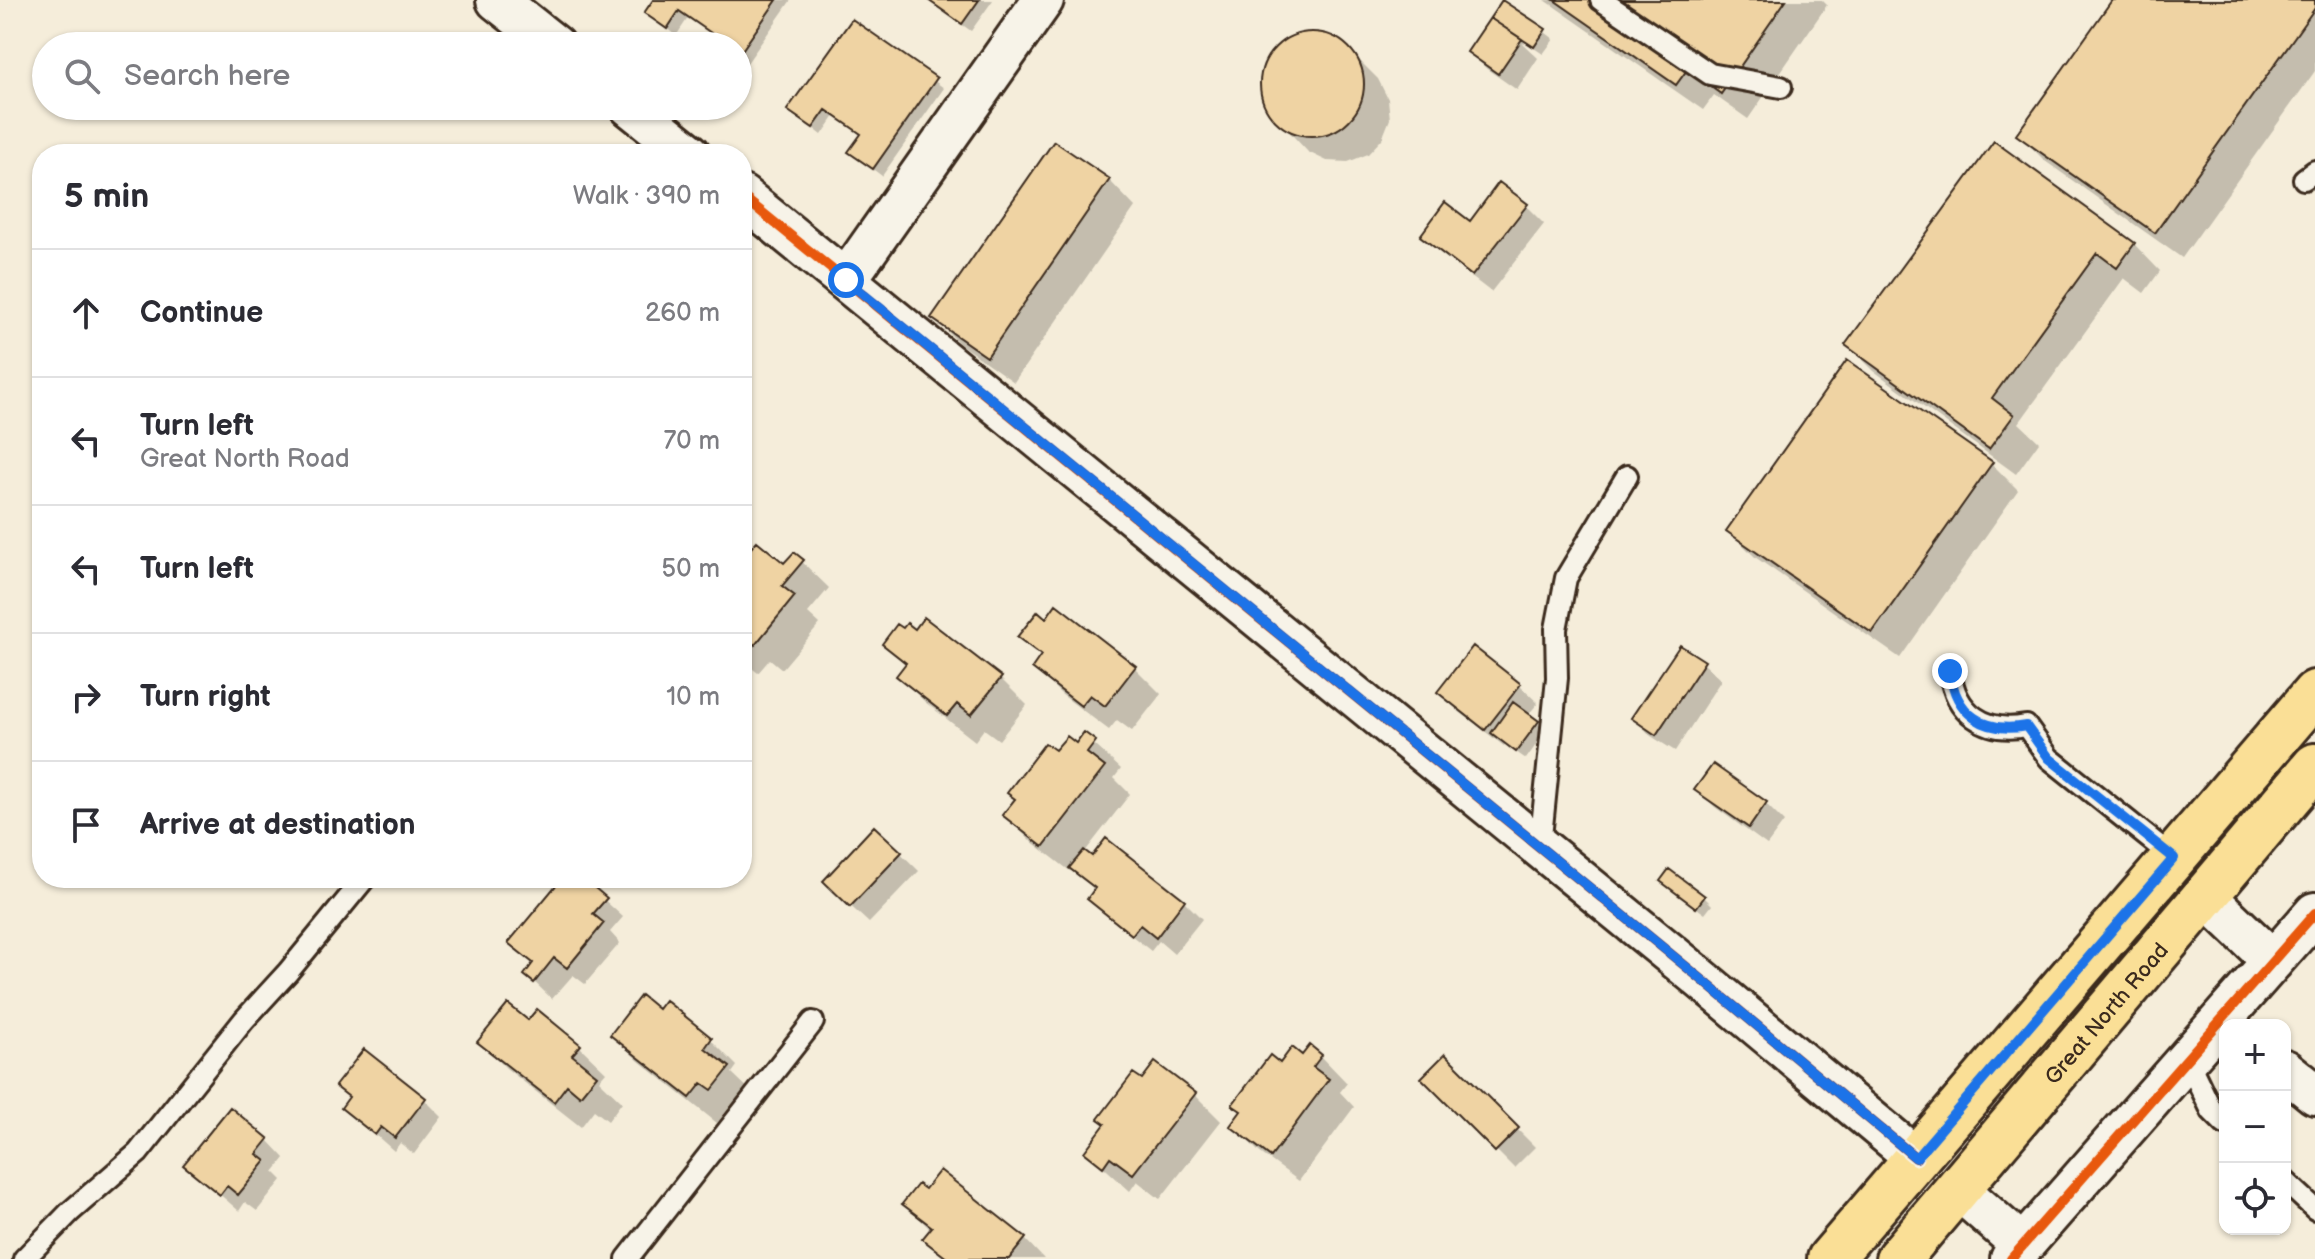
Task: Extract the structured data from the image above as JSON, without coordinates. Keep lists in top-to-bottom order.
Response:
{
  "streets": {
    "main road": ["Great North Road"]
  },
  "page": {
    "search": "Search here",
    "heading": ["5 min", "Walk · 390 m"],
    "list": [
      ["Continue", "260 m"],
      ["Turn left", "Great North Road", "70 m"],
      ["Turn left", "50 m"],
      ["Turn right", "10 m"],
      "Arrive at destination"
    ],
    "map_buttons": ["+", "−"]
  }
}
